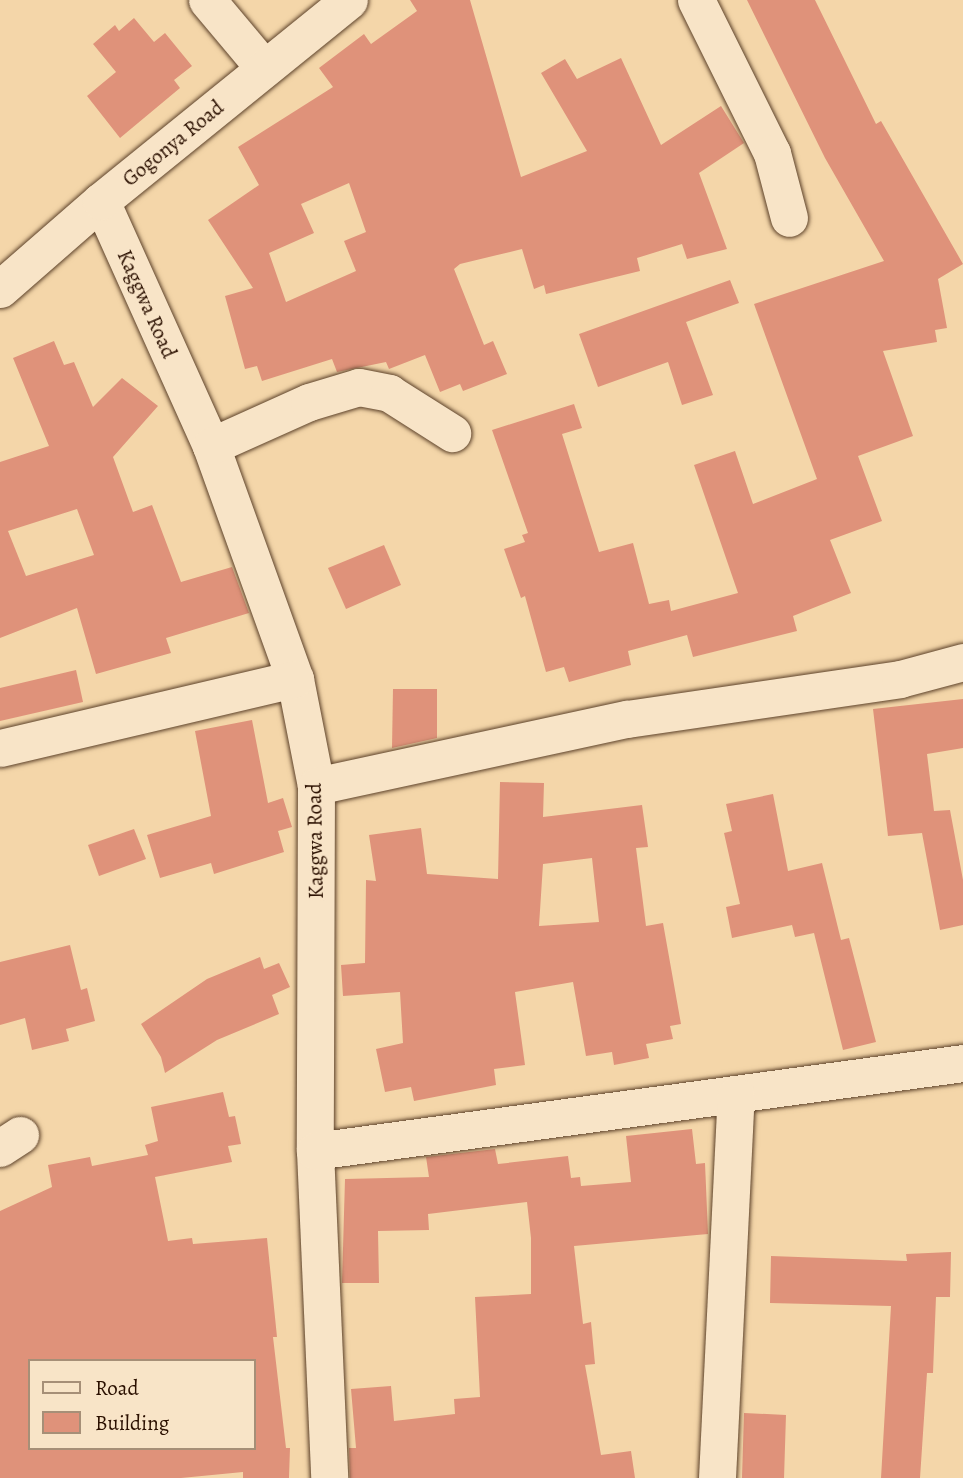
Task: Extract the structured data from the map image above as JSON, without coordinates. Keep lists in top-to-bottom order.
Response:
{
  "streets": {
    "street": ["Gogonya Road", "Kaggwa Road"]
  },
  "crossings": [
    ["Gogonya Road", "Kaggwa Road"]
  ],
  "legend": ["Road", "Building"]
}
